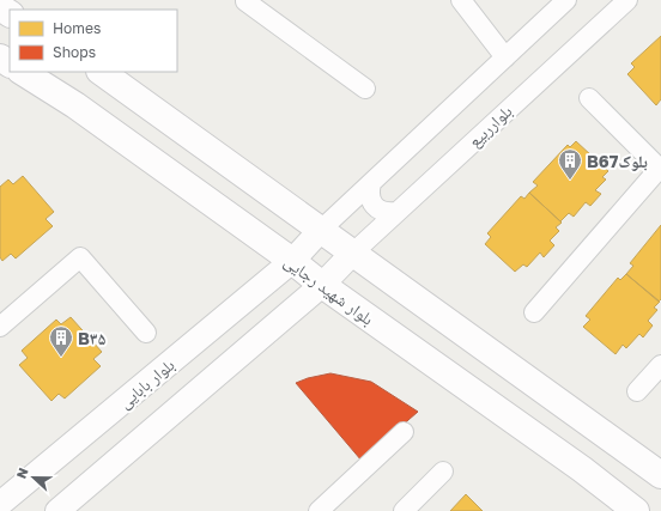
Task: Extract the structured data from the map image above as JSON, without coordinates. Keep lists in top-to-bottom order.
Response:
{
  "streets": {
    "main road": ["بلوار شهید رجایی"],
    "street": ["بلوارربیع", "بلوار بابایی"]
  },
  "crossings": [
    ["بلوار شهید رجایی", "بلوار بابایی"]
  ],
  "places": {
    "building": ["B67بلوک", "B۳۵"]
  },
  "legend": ["Homes", "Shops"],
  "north": "left"
}
